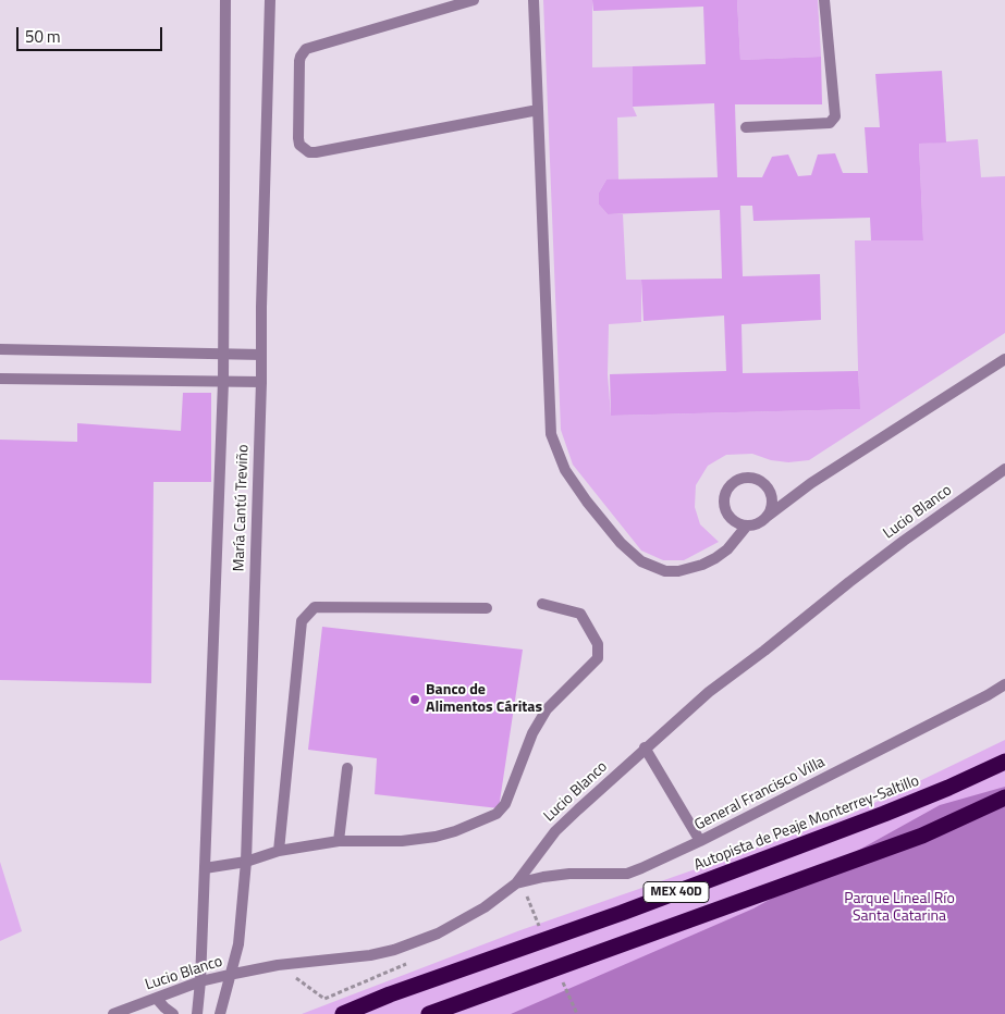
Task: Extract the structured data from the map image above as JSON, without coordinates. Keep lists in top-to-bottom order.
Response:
{
  "streets": {
    "highway": ["Autopista de Peaje Monterrey-Saltillo", "MEX 40D"],
    "street": ["María Cantú Treviño", "Lucio Blanco", "General Francisco Villa"]
  },
  "crossings": [
    ["María Cantú Treviño", "Lucio Blanco"],
    ["Lucio Blanco", "General Francisco Villa"]
  ],
  "parks": ["Parque Lineal Río Santa Catarina"],
  "places": ["Banco de Alimentos Cáritas"],
  "scale_bar": "50 m"
}
